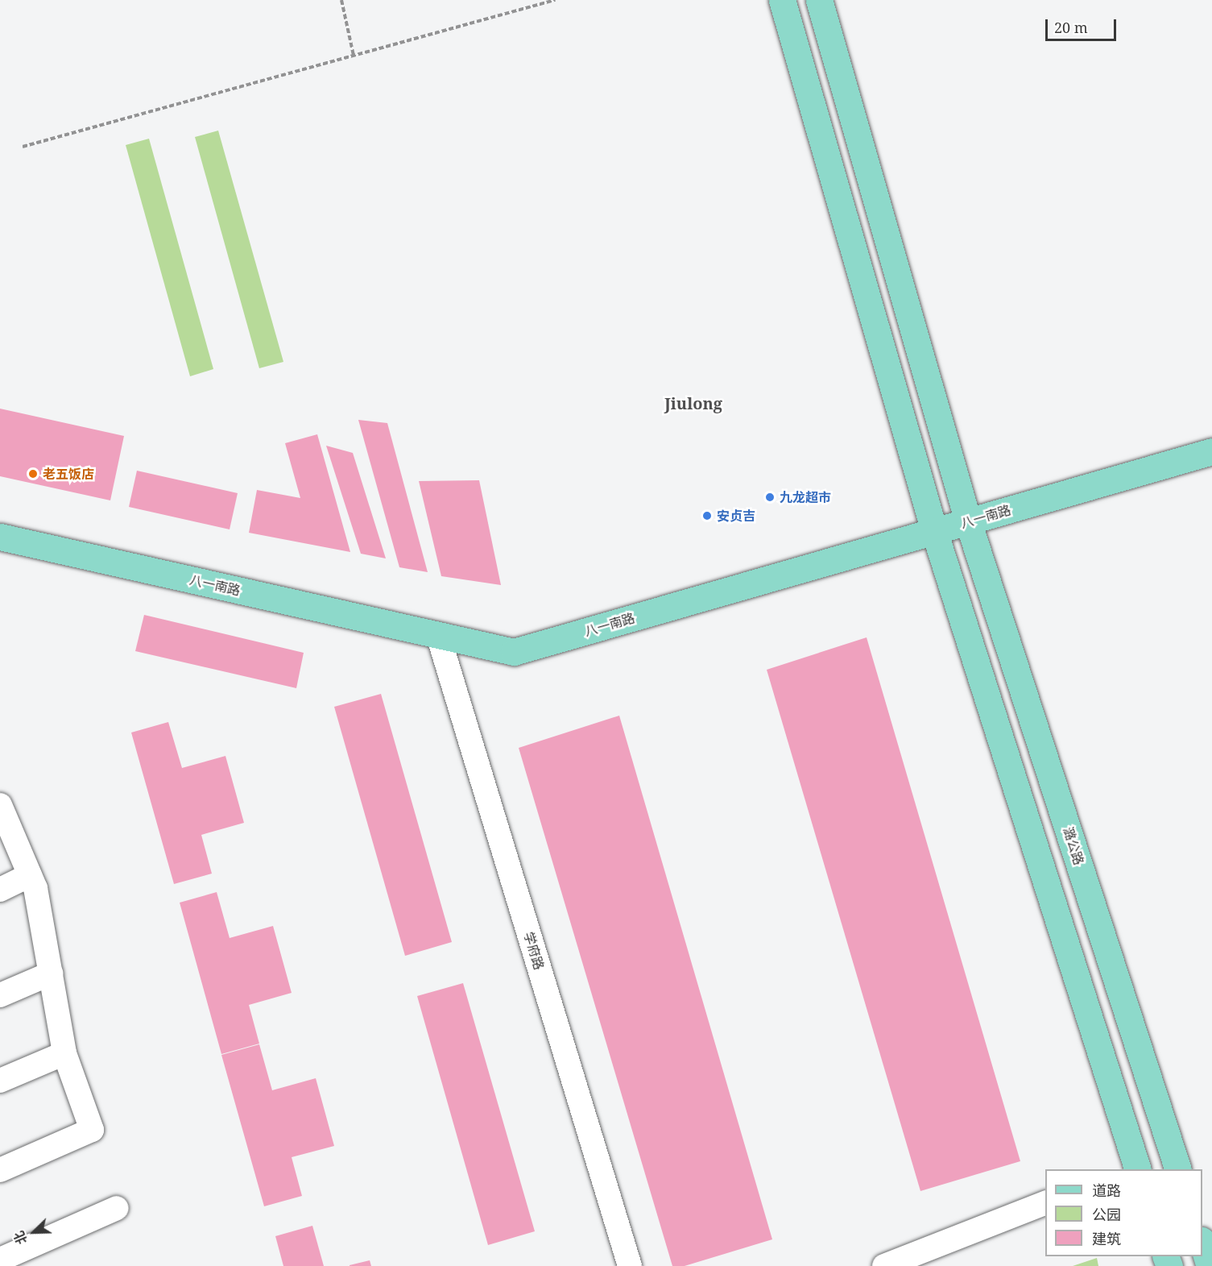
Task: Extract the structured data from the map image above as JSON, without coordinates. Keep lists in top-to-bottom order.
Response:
{
  "streets": {
    "main road": ["八一南路", "潞公路"],
    "street": ["学府路"]
  },
  "crossings": [
    ["八一南路", "潞公路"],
    ["八一南路", "学府路"]
  ],
  "districts": ["Jiulong"],
  "places": ["老五饭店", "九龙超市", "安贞吉"],
  "legend": ["道路", "公园", "建筑"],
  "scale_bar": "20 m",
  "north": "bottom left"
}
